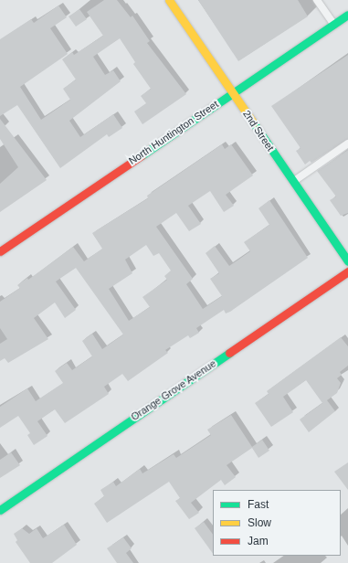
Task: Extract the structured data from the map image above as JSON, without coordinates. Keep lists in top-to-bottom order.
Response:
{
  "streets": {
    "street": ["2nd Street", "North Huntington Street", "Orange Grove Avenue"]
  },
  "crossings": [
    ["2nd Street", "North Huntington Street"]
  ],
  "legend": ["Fast", "Slow", "Jam"]
}
